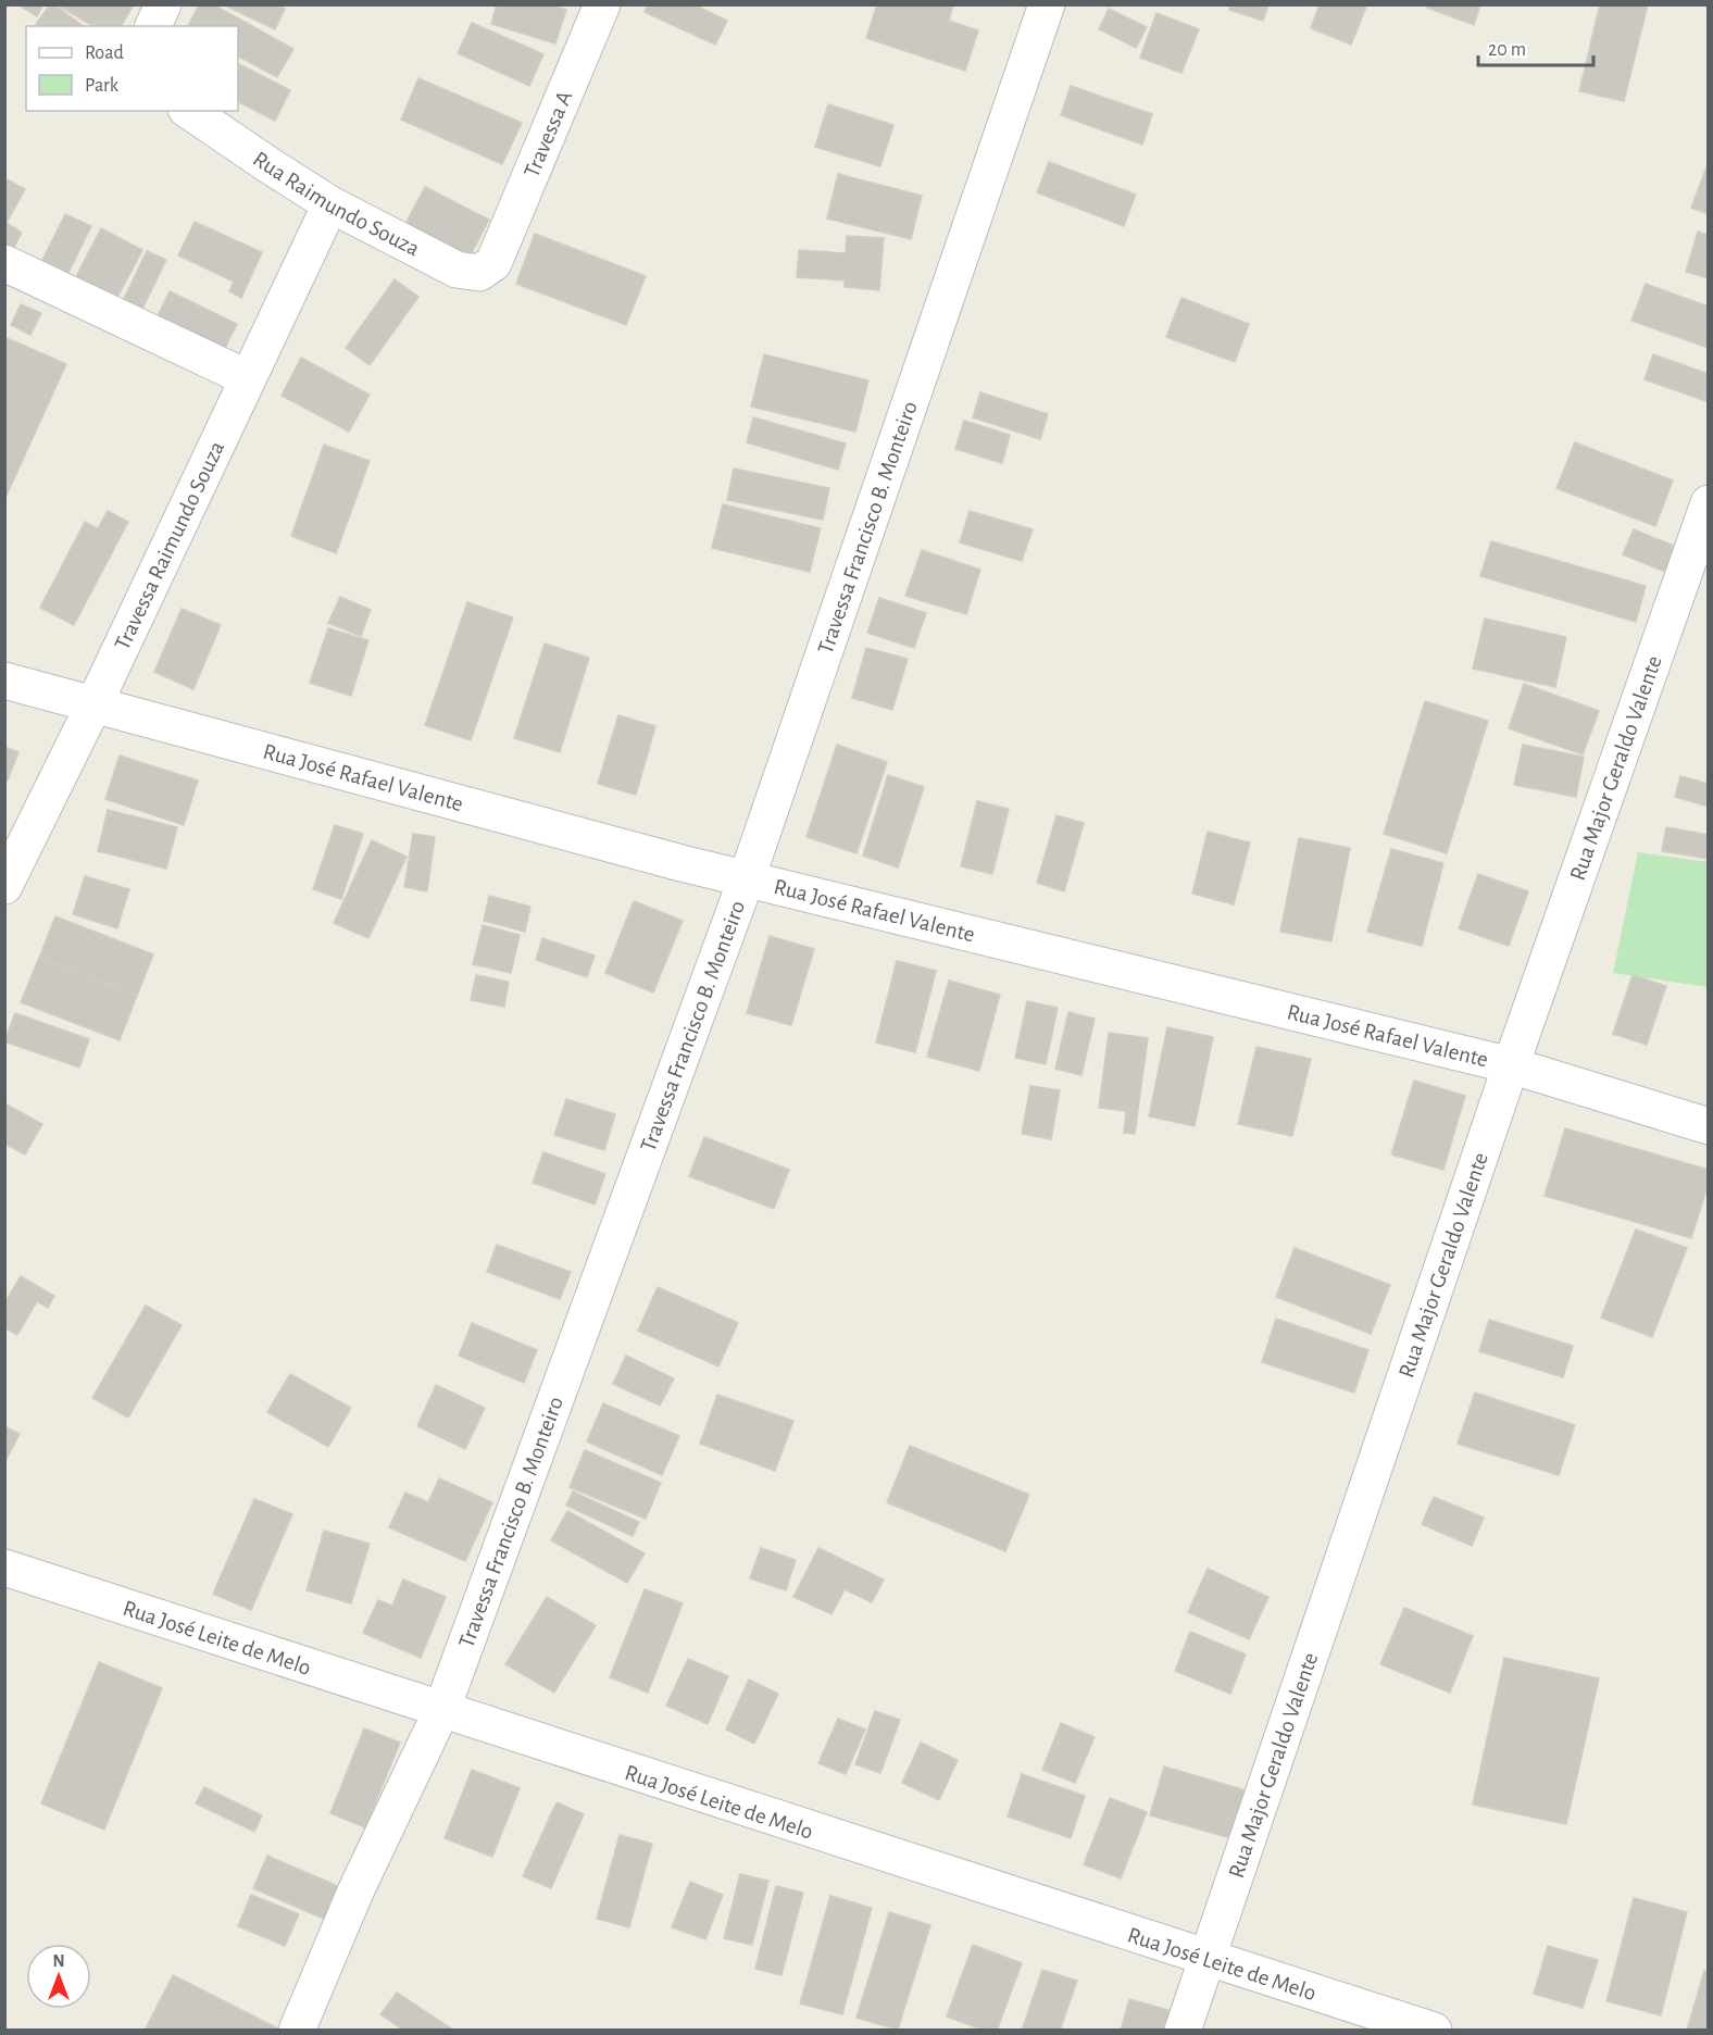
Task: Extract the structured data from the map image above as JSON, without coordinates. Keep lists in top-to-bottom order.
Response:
{
  "streets": {
    "street": [
      "Travessa A",
      "Rua Raimundo Souza",
      "Travessa Francisco B. Monteiro",
      "Travessa Raimundo Souza",
      "Rua Major Geraldo Valente",
      "Rua José Rafael Valente",
      "Rua José Leite de Melo"
    ]
  },
  "crossings": [
    ["Travessa A", "Rua Raimundo Souza"],
    ["Rua Raimundo Souza", "Travessa Raimundo Souza"],
    ["Travessa Francisco B. Monteiro", "Rua José Rafael Valente"],
    ["Travessa Francisco B. Monteiro", "Rua José Leite de Melo"],
    ["Travessa Raimundo Souza", "Rua José Rafael Valente"],
    ["Rua Major Geraldo Valente", "Rua José Rafael Valente"],
    ["Rua Major Geraldo Valente", "Rua José Leite de Melo"]
  ],
  "legend": ["Road", "Park"],
  "scale_bar": "20 m",
  "north": "top"
}
